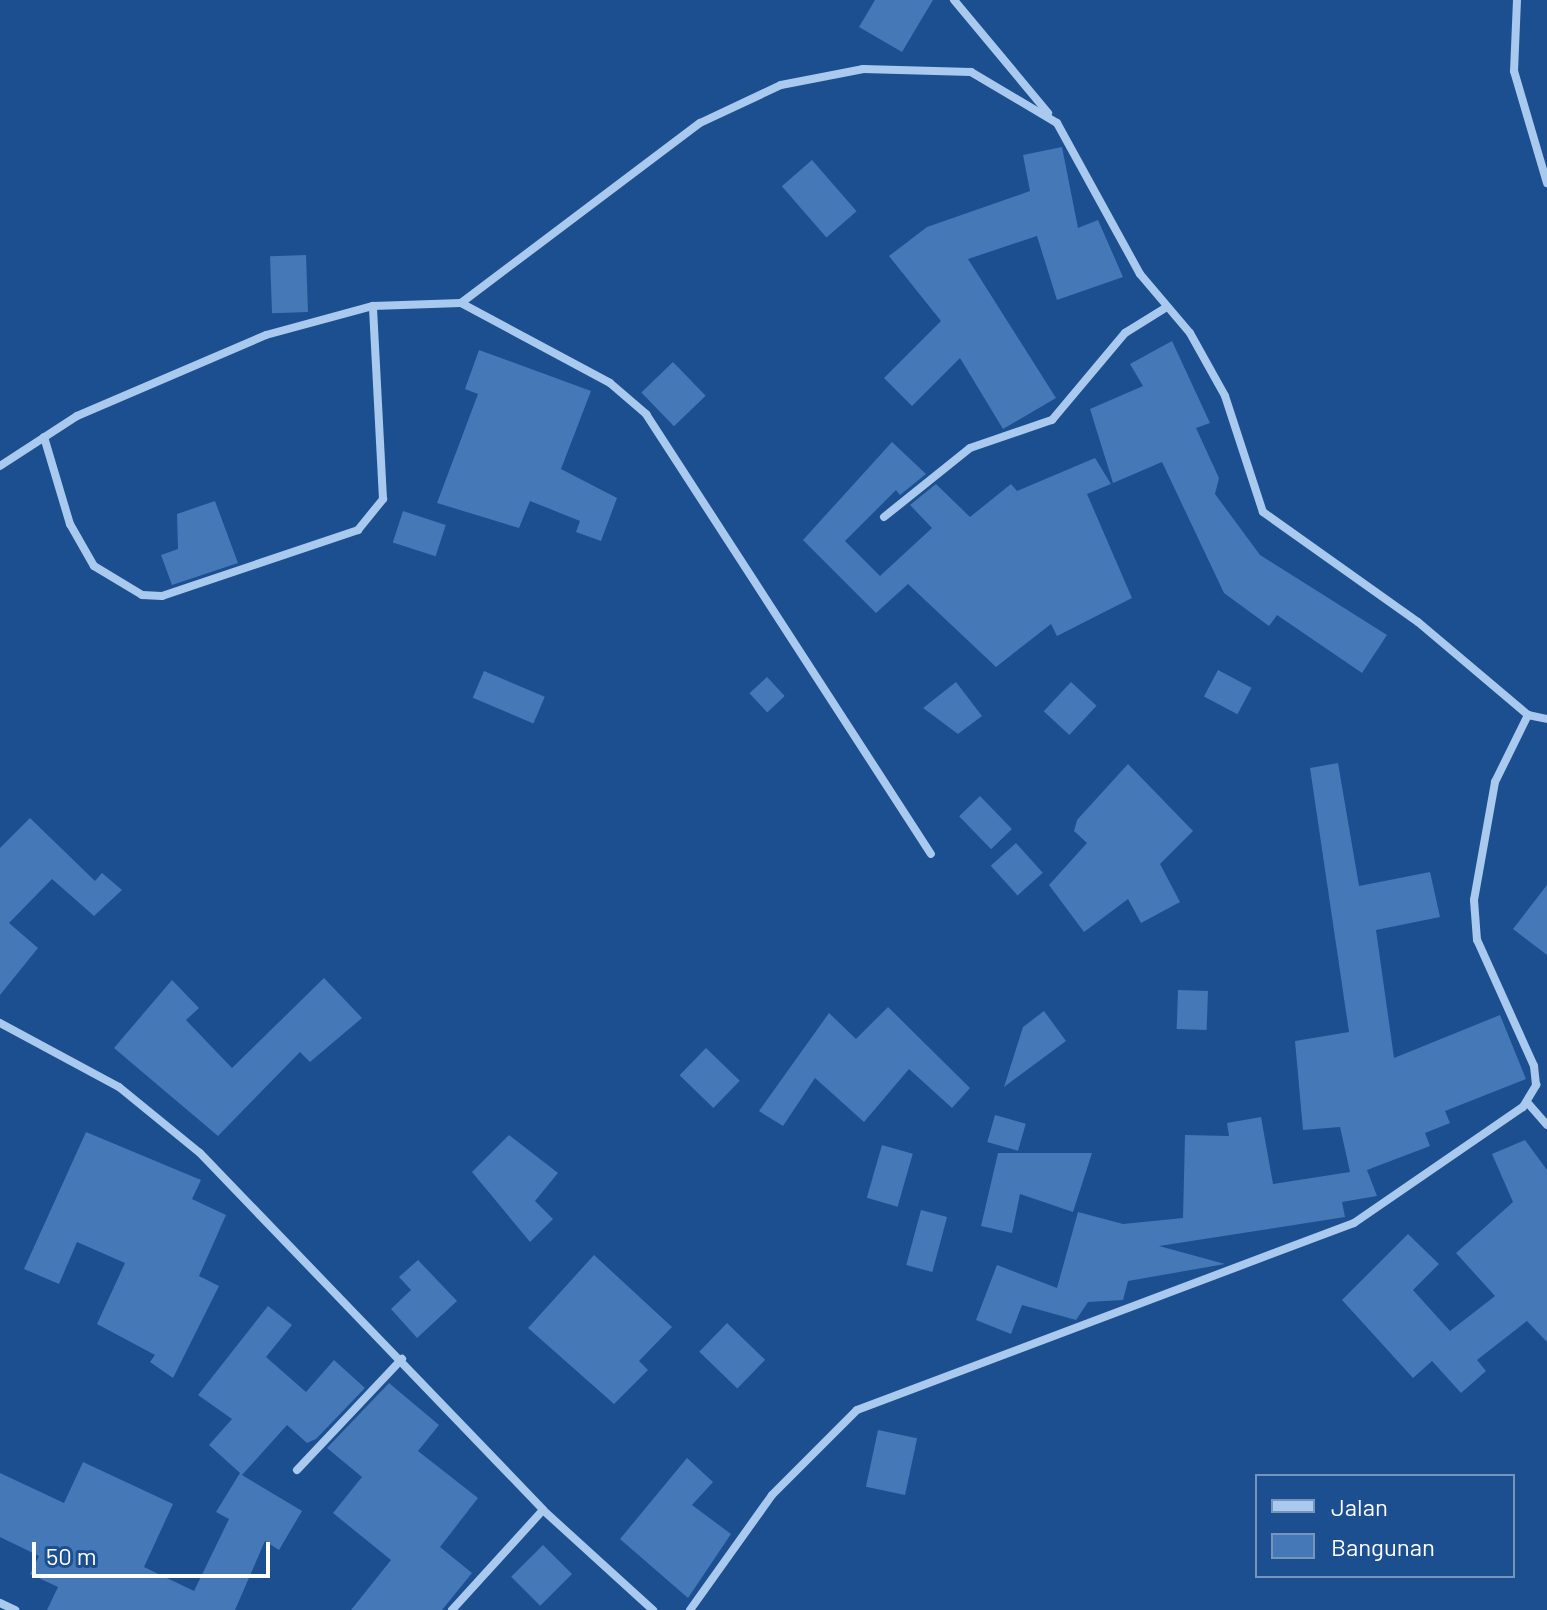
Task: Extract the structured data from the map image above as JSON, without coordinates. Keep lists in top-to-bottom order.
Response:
{
  "legend": ["Jalan", "Bangunan"],
  "scale_bar": "50 m"
}
